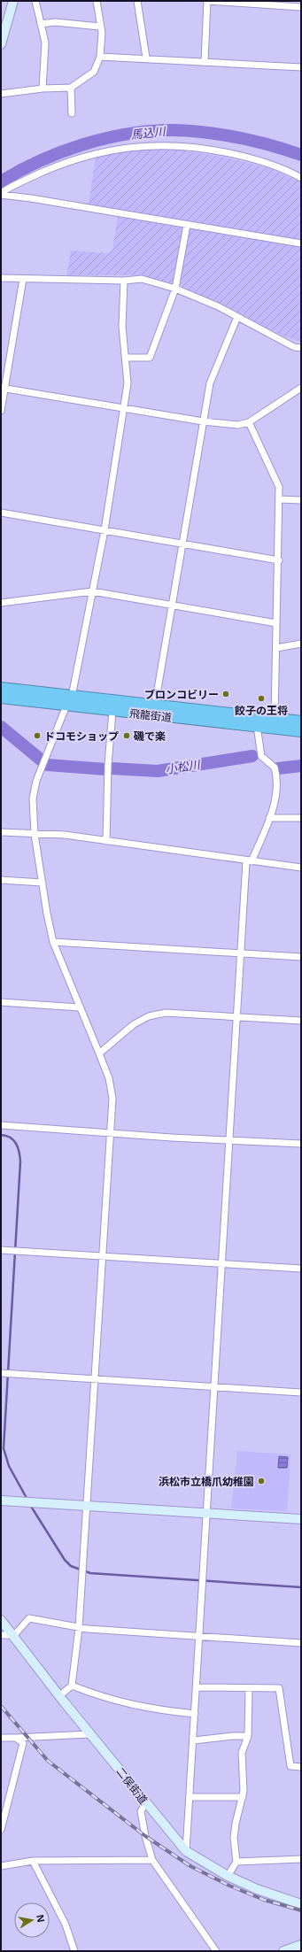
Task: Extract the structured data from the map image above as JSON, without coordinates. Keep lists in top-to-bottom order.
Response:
{
  "streets": {
    "highway": ["飛龍街道"],
    "street": ["二俣街道"]
  },
  "water": ["馬込川", "小松川"],
  "places": [
    "ブロンコビリー",
    "餃子の王将",
    "ドコモショップ",
    "磯で楽",
    "浜松市立橋爪幼稚園"
  ],
  "north": "right"
}
